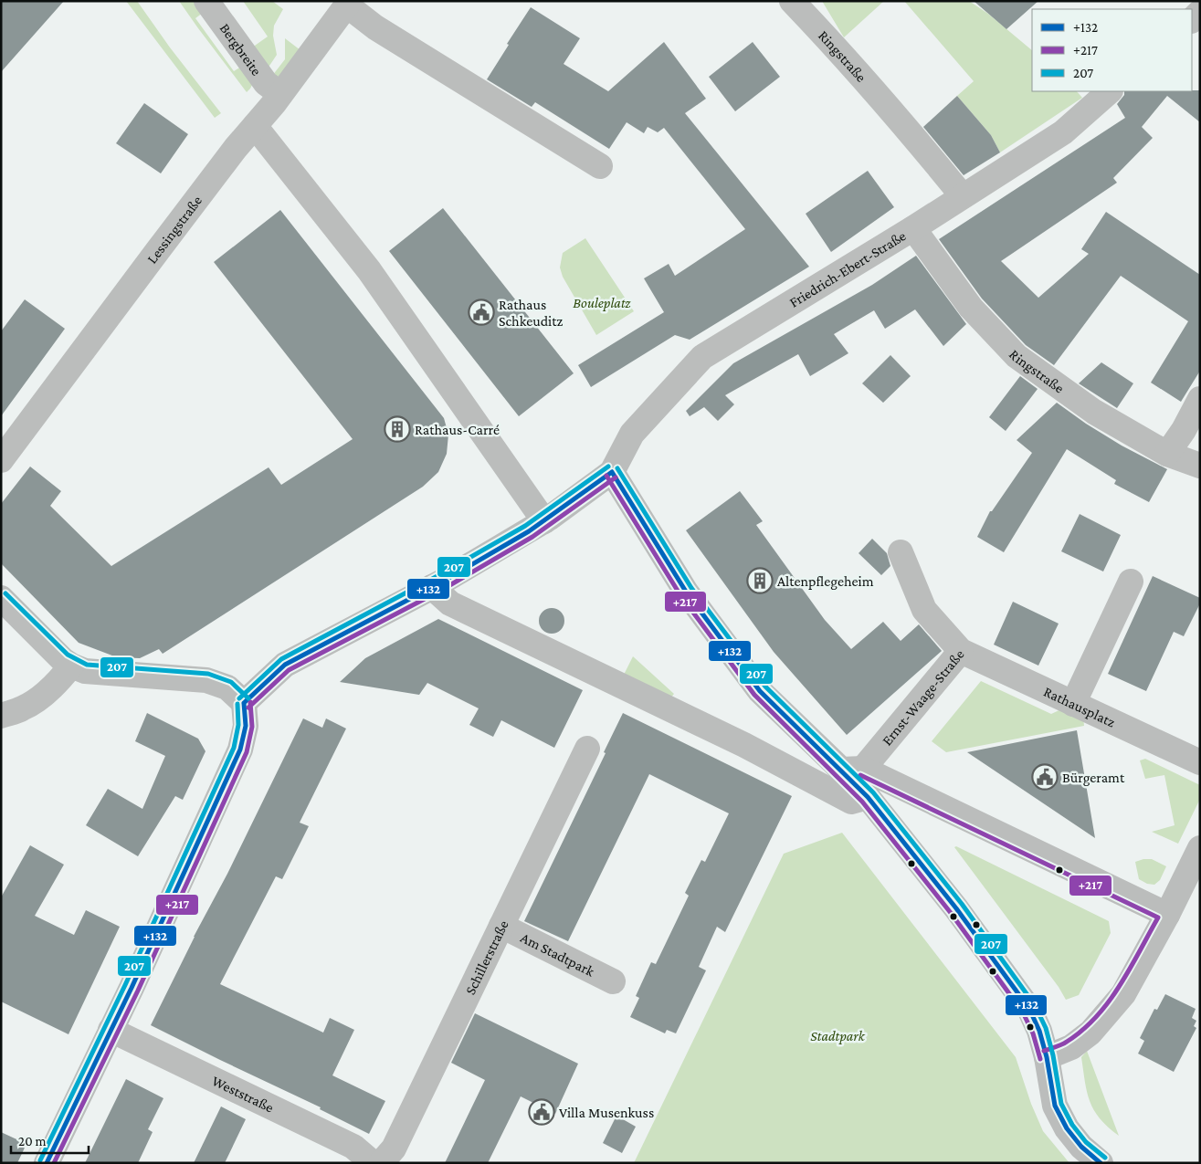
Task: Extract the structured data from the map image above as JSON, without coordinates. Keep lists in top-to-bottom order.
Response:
{
  "streets": {
    "street": [
      "Bergbreite",
      "Ringstraße",
      "Lessingstraße",
      "Friedrich-Ebert-Straße",
      "Ernst-Waage-Straße",
      "Rathausplatz",
      "Am Stadtpark",
      "Schillerstraße",
      "Weststraße"
    ]
  },
  "crossings": [
    ["Bergbreite", "Lessingstraße"],
    ["Ringstraße", "Friedrich-Ebert-Straße"],
    ["Ernst-Waage-Straße", "Rathausplatz"],
    ["Am Stadtpark", "Schillerstraße"]
  ],
  "parks": ["Bouleplatz", "Stadtpark"],
  "places": {
    "public building": ["Rathaus Schkeuditz", "Bürgeramt", "Villa Musenkuss"],
    "building": ["Rathaus-Carré", "Altenpflegeheim"]
  },
  "lines": ["transit line 207", "transit line +132", "transit line +217"],
  "legend": ["+132", "+217", "207"],
  "scale_bar": "20 m"
}
